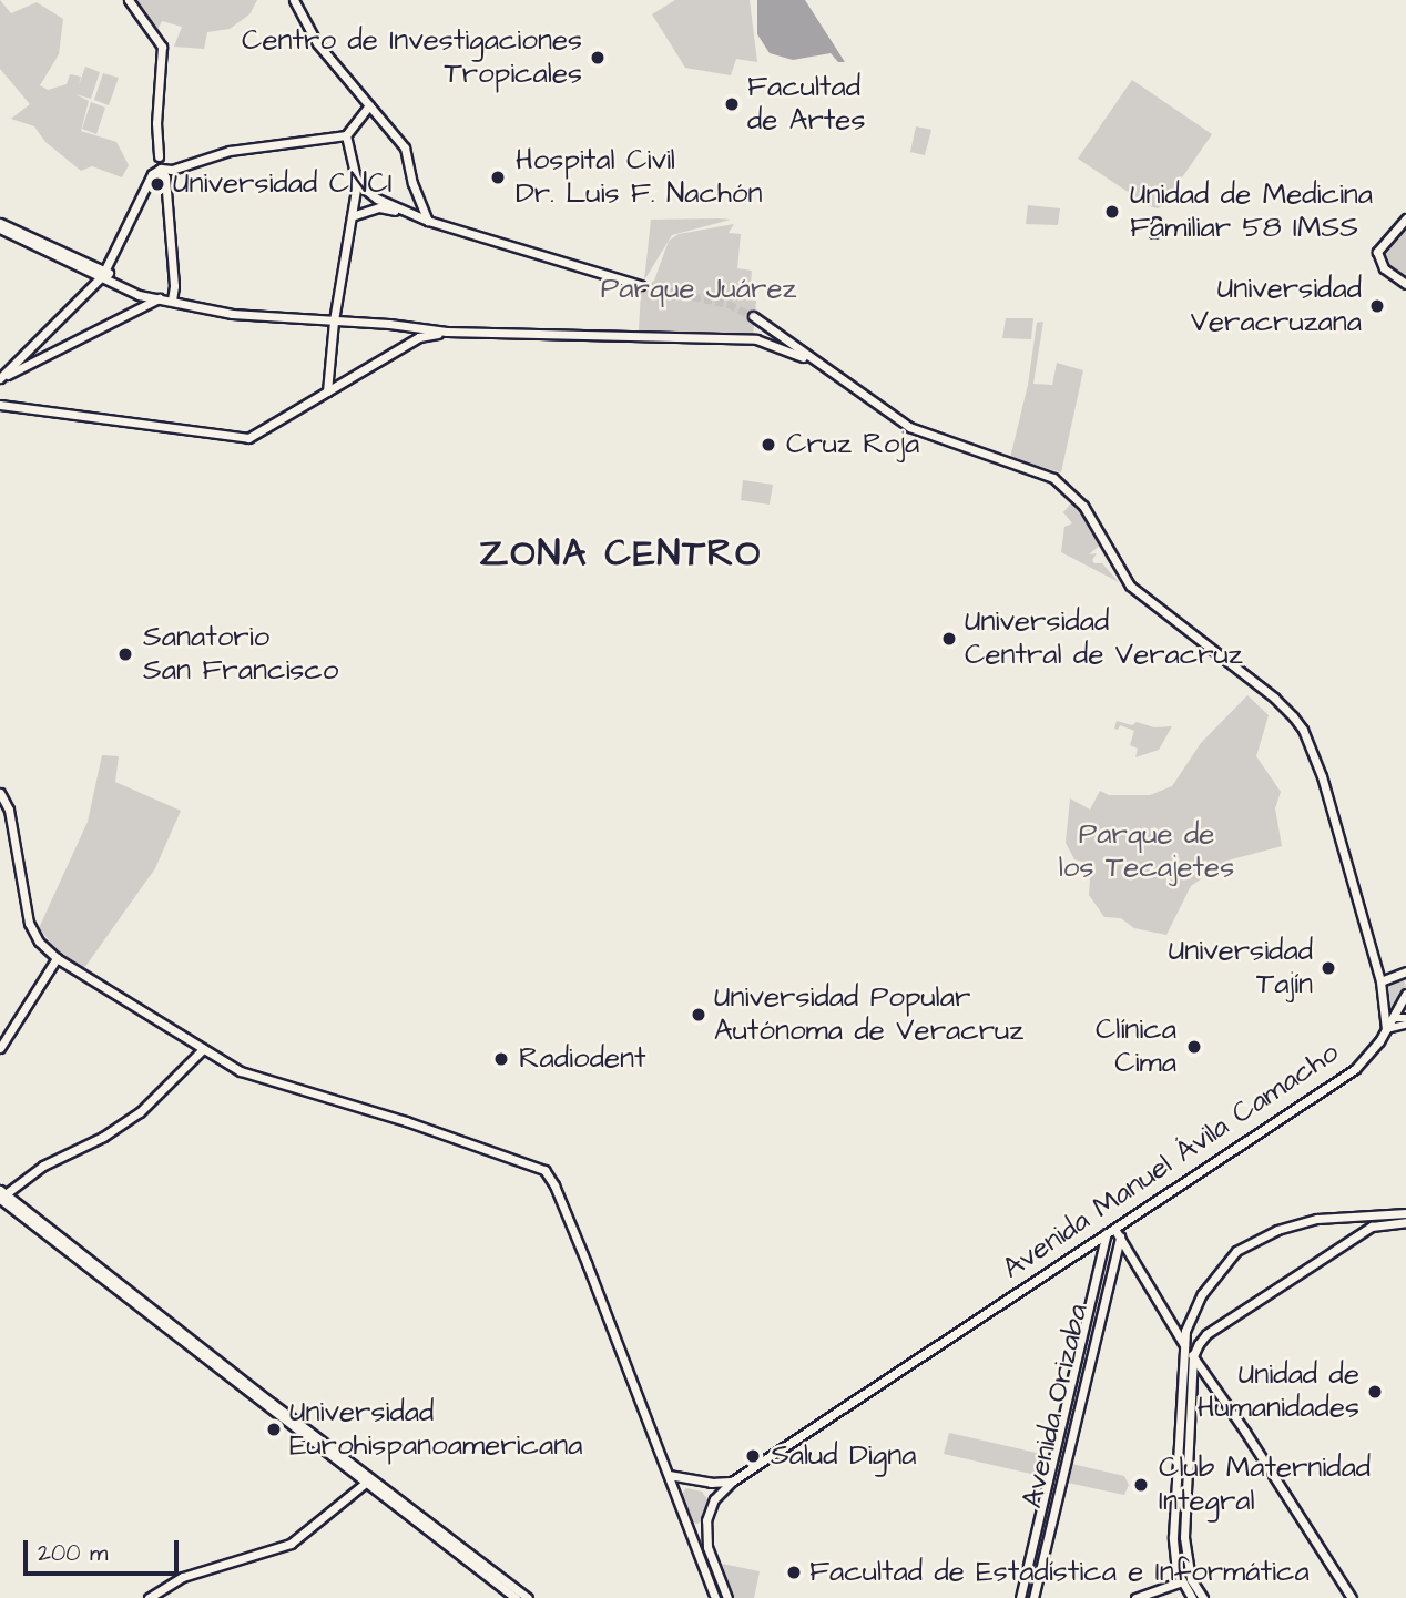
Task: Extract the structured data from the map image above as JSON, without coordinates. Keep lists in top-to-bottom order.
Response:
{
  "streets": {
    "main road": ["Avenida Manuel Ávila Camacho", "Avenida Orizaba"]
  },
  "crossings": [
    ["Avenida Manuel Ávila Camacho", "Avenida Orizaba"]
  ],
  "districts": ["ZONA CENTRO"],
  "parks": ["Parque Juárez", "Parque de los Tecajetes"],
  "places": [
    "Centro de Investigaciones Tropicales",
    "Facultad de Artes",
    "Hospital Civil Dr. Luis F. Nachón",
    "Universidad CNCI",
    "Unidad de Medicina Familiar 58 IMSS",
    "Universidad Veracruzana",
    "Cruz Roja",
    "Universidad Central de Veracruz",
    "Sanatorio San Francisco",
    "Universidad Tajín",
    "Universidad Popular Autónoma de Veracruz",
    "Clínica Cima",
    "Radiodent",
    "Unidad de Humanidades",
    "Universidad Eurohispanoamericana",
    "Salud Digna",
    "Club Maternidad Integral",
    "Facultad de Estadística e Informática"
  ],
  "scale_bar": "200 m"
}
